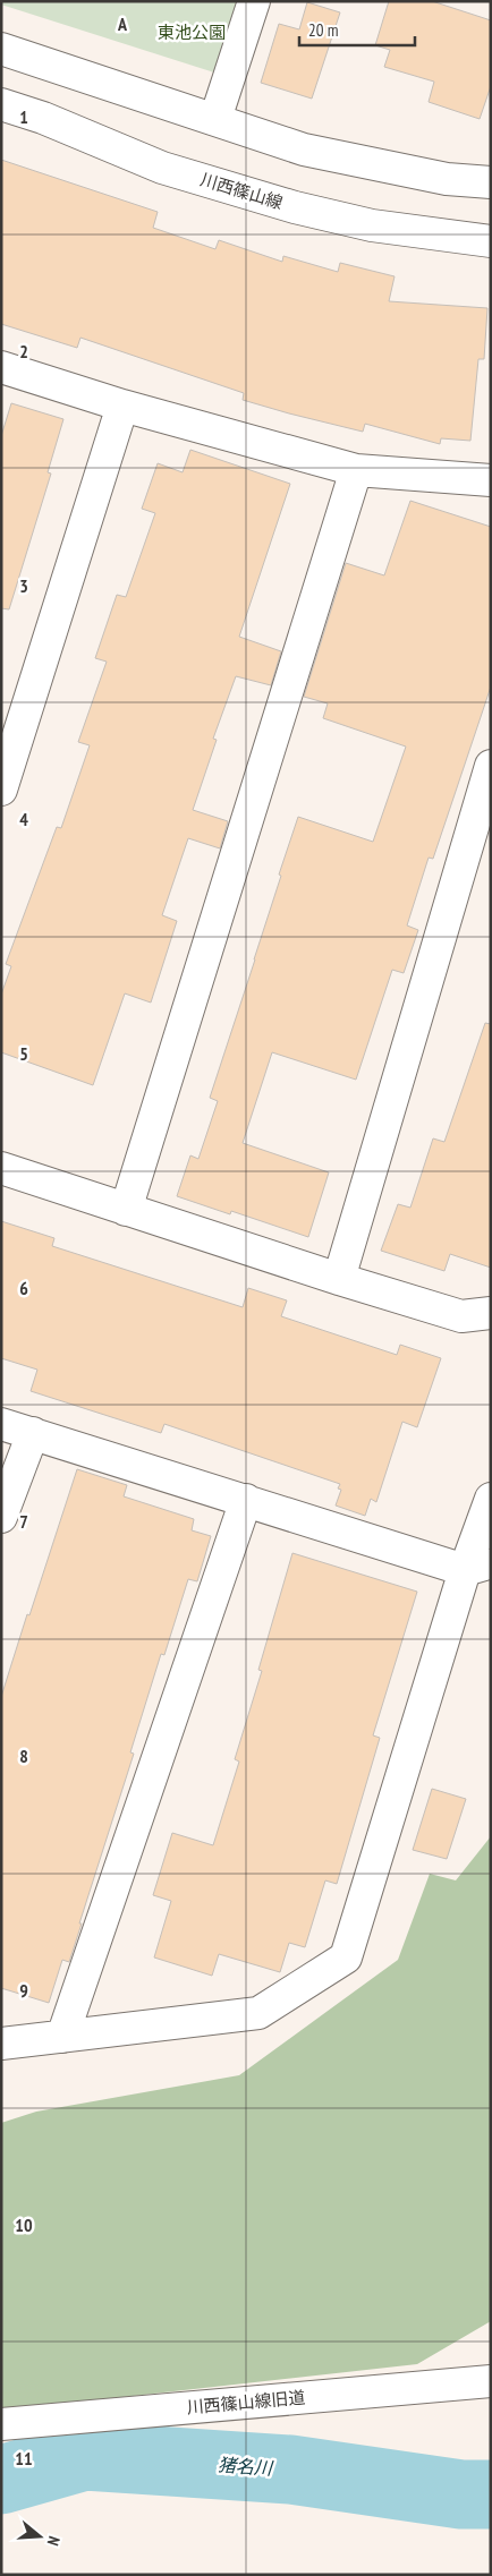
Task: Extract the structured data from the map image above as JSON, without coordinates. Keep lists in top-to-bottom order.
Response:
{
  "streets": {
    "street": ["川西篠山線", "川西篠山線旧道"]
  },
  "water": ["猪名川"],
  "parks": ["東池公園"],
  "scale_bar": "20 m",
  "north": "right",
  "grid": {
    "columns": ["A"],
    "rows": [
      "1",
      "2",
      "3",
      "4",
      "5",
      "6",
      "7",
      "8",
      "9",
      "10",
      "11"
    ]
  }
}
